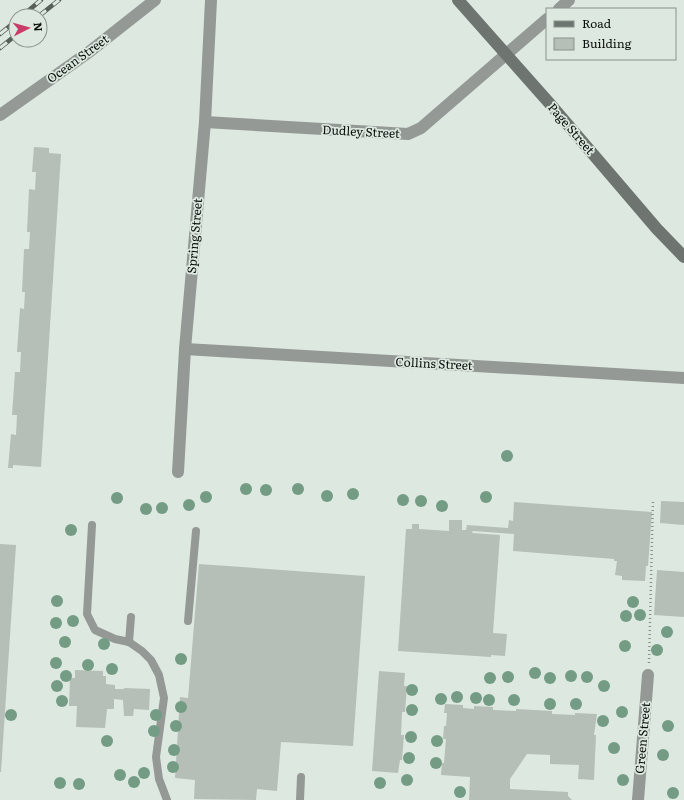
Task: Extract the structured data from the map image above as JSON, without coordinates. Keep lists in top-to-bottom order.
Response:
{
  "streets": {
    "main road": ["Page Street"],
    "street": [
      "Ocean Street",
      "Dudley Street",
      "Spring Street",
      "Collins Street",
      "Green Street"
    ]
  },
  "crossings": [
    ["Page Street", "Dudley Street"],
    ["Dudley Street", "Spring Street"],
    ["Spring Street", "Collins Street"]
  ],
  "legend": ["Road", "Building"],
  "north": "right"
}
